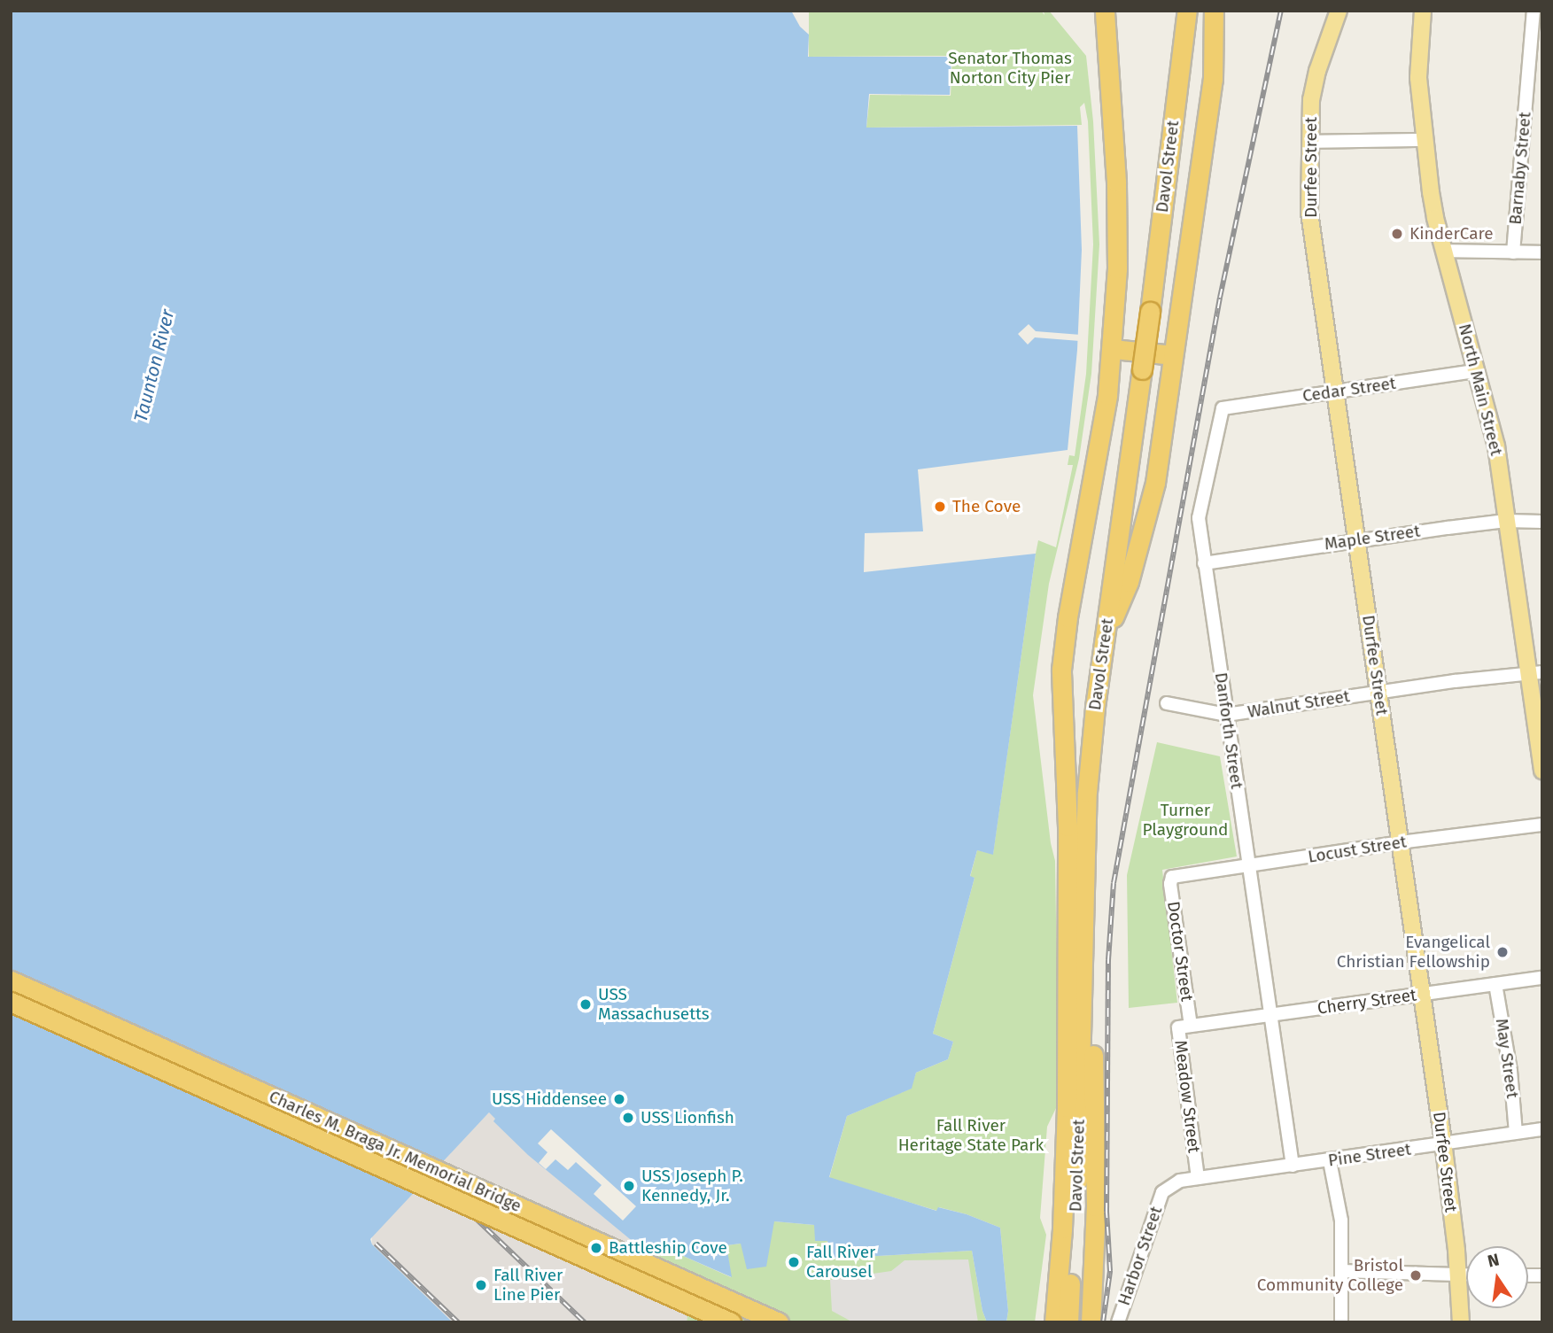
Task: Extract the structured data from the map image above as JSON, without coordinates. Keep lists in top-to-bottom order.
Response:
{
  "streets": {
    "highway": ["Davol Street", "Charles M. Braga Jr. Memorial Bridge"],
    "main road": ["Durfee Street", "North Main Street"],
    "street": [
      "Barnaby Street",
      "Cedar Street",
      "Maple Street",
      "Walnut Street",
      "Danforth Street",
      "Locust Street",
      "Doctor Street",
      "Cherry Street",
      "May Street",
      "Meadow Street",
      "Pine Street",
      "Harbor Street"
    ]
  },
  "crossings": [
    ["Durfee Street", "Cedar Street"],
    ["Durfee Street", "Maple Street"],
    ["Durfee Street", "Walnut Street"],
    ["Durfee Street", "Locust Street"],
    ["Durfee Street", "Cherry Street"],
    ["Durfee Street", "Pine Street"],
    ["Cedar Street", "North Main Street"],
    ["Cedar Street", "Danforth Street"],
    ["North Main Street", "Maple Street"],
    ["North Main Street", "Walnut Street"],
    ["Maple Street", "Danforth Street"],
    ["Walnut Street", "Danforth Street"],
    ["Danforth Street", "Locust Street"],
    ["Danforth Street", "Cherry Street"],
    ["Danforth Street", "Pine Street"],
    ["Locust Street", "Doctor Street"],
    ["Doctor Street", "Cherry Street"],
    ["Doctor Street", "Meadow Street"],
    ["Cherry Street", "May Street"],
    ["Cherry Street", "Meadow Street"],
    ["May Street", "Pine Street"],
    ["Meadow Street", "Pine Street"],
    ["Meadow Street", "Harbor Street"],
    ["Pine Street", "Harbor Street"]
  ],
  "water": ["Taunton River"],
  "parks": ["Senator Thomas Norton City Pier", "Turner Playground", "Fall River Heritage State Park"],
  "places": [
    "KinderCare",
    "The Cove",
    "Evangelical Christian Fellowship",
    "USS Massachusetts",
    "USS Hiddensee",
    "USS Lionfish",
    "USS Joseph P. Kennedy, Jr.",
    "Battleship Cove",
    "Fall River Carousel",
    "Bristol Community College",
    "Fall River Line Pier"
  ],
  "north": "top"
}
